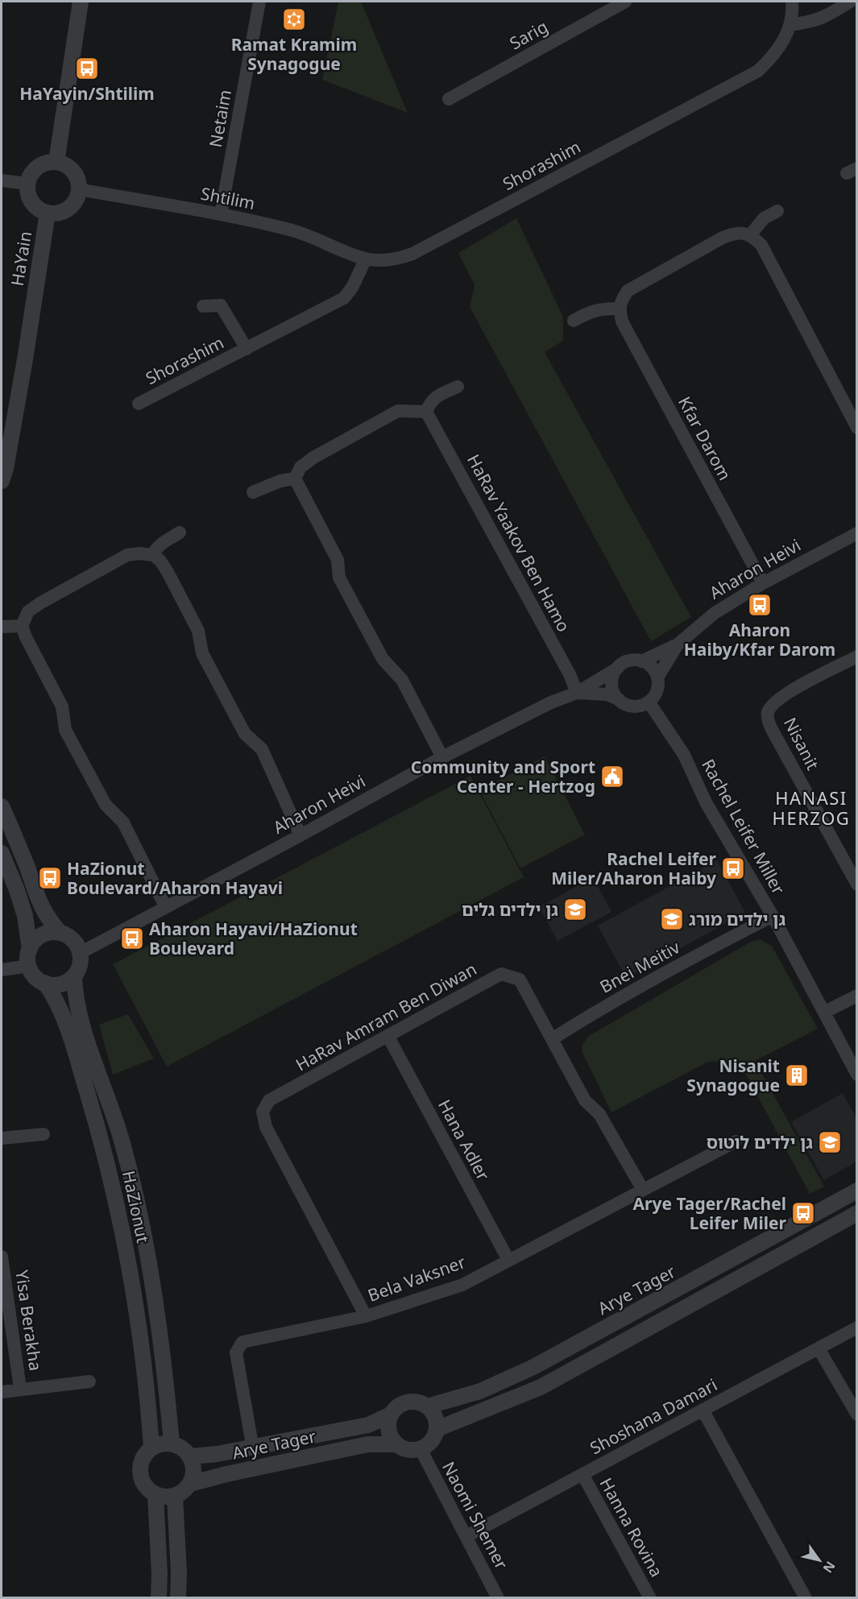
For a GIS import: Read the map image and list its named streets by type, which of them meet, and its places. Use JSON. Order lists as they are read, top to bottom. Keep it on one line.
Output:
{"streets":{"street":["Sarig","Netaim","Shorashim","Shtilim","HaYain","Kfar Darom","HaRav Yaakov Ben Hamo","Aharon Heivi","Nisanit","Rachel Leifer Miller","Bnei Meitiv","HaRav Amram Ben Diwan","Hana Adler","HaZionut","Bela Vaksner","Arye Tager","Yisa Berakha","Shoshana Damari","Naomi Shemer","Hanna Rovina"]},"crossings":[["Netaim","Shtilim"],["Shorashim","Shtilim"],["Shtilim","HaYain"],["Kfar Darom","Aharon Heivi"],["HaRav Yaakov Ben Hamo","Aharon Heivi"],["Aharon Heivi","Rachel Leifer Miller"],["Aharon Heivi","HaZionut"],["Rachel Leifer Miller","Bnei Meitiv"],["Bnei Meitiv","HaRav Amram Ben Diwan"],["HaRav Amram Ben Diwan","Hana Adler"],["HaRav Amram Ben Diwan","Bela Vaksner"],["Hana Adler","Bela Vaksner"],["HaZionut","Arye Tager"],["Arye Tager","Naomi Shemer"],["Shoshana Damari","Naomi Shemer"],["Shoshana Damari","Hanna Rovina"]],"districts":["HANASI HERZOG"],"places":{"synagogue":["Ramat Kramim Synagogue"],"bus stop":["HaYayin/Shtilim","Aharon Haiby/Kfar Darom","Rachel Leifer Miler/Aharon Haiby","HaZionut Boulevard/Aharon Hayavi","Aharon Hayavi/HaZionut Boulevard","Arye Tager/Rachel Leifer Miler"],"public building":["Community and Sport Center - Hertzog"],"school or university":["גן ילדים גלים","גן ילדים מורג","גן ילדים לוטוס"],"building":["Nisanit Synagogue"]},"north":"bottom right"}
